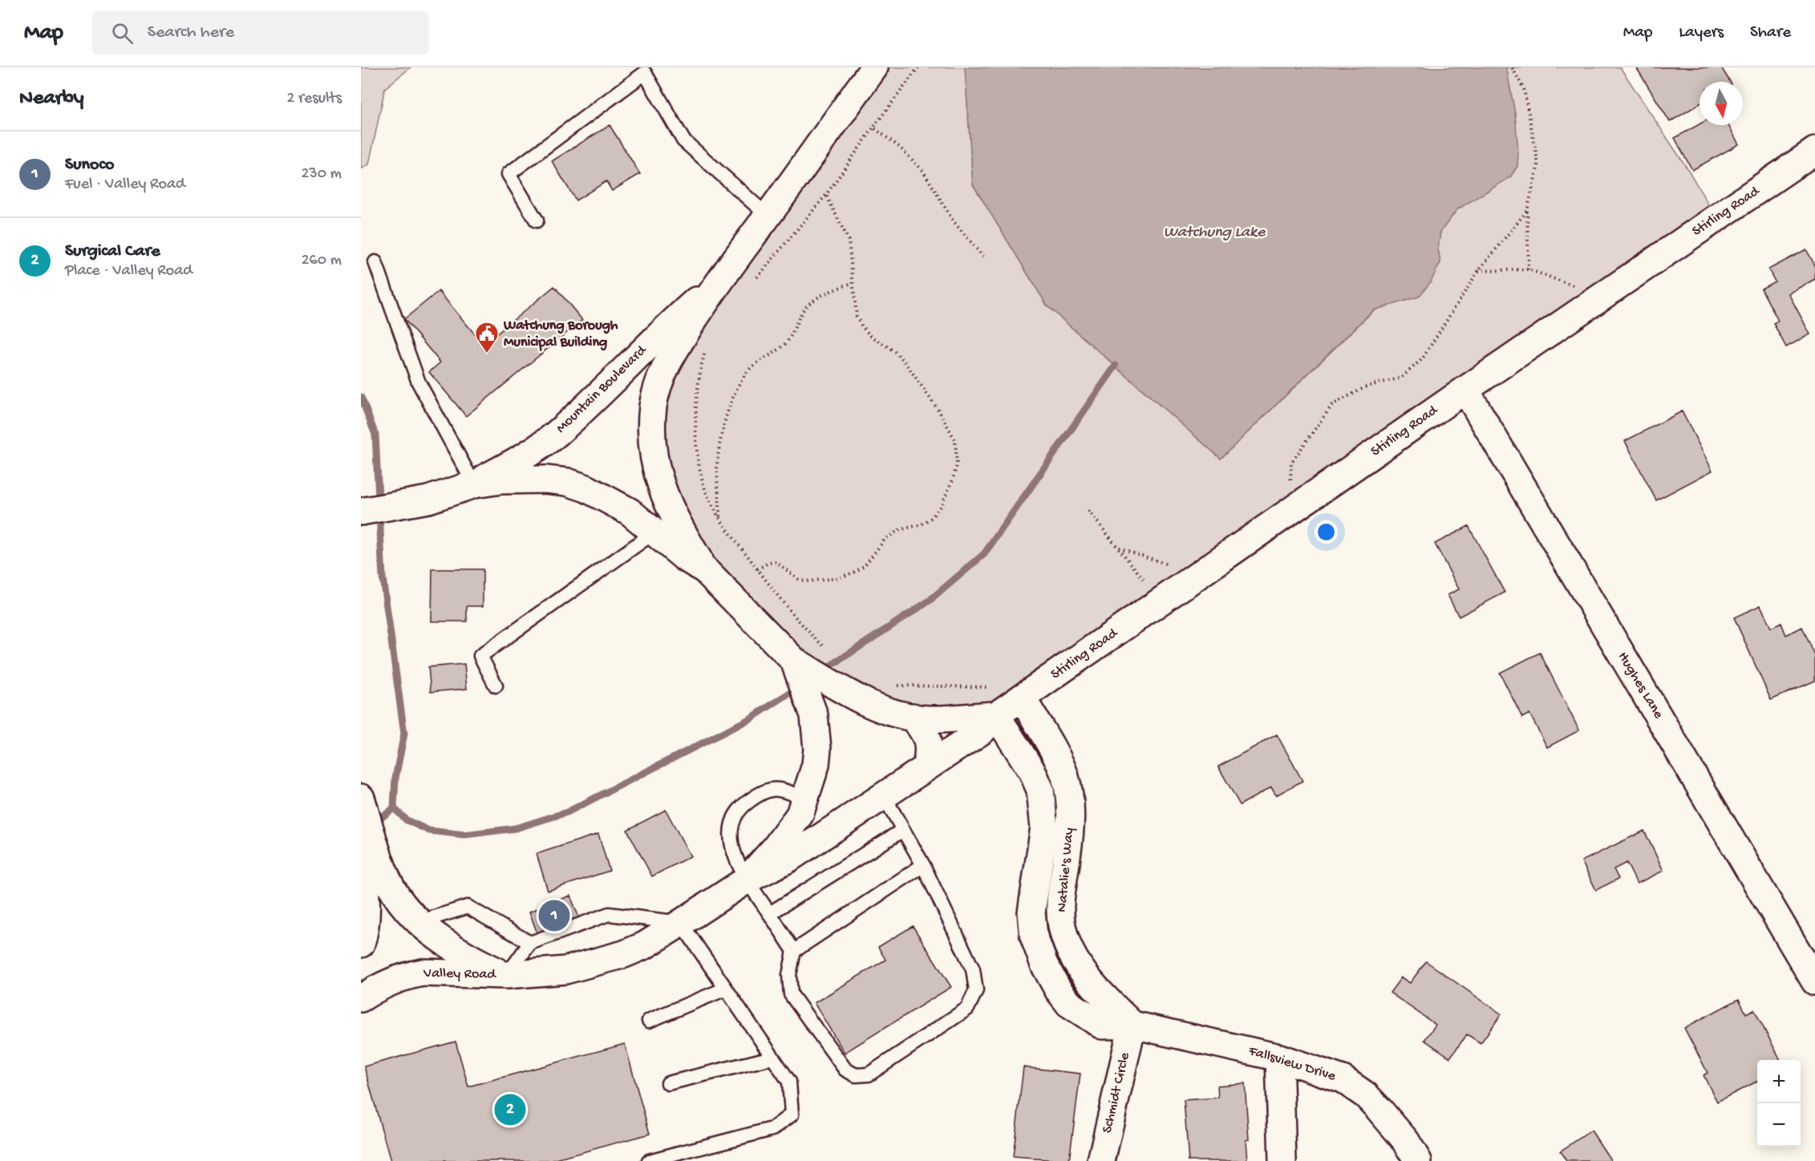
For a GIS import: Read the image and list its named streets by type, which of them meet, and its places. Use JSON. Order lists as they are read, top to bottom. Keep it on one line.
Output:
{"streets":{"street":["Stirling Road","Mountain Boulevard","Hughes Lane","Natalie's Way","Valley Road","Fallsview Drive","Schmidt Circle"]},"crossings":[["Stirling Road","Hughes Lane"],["Stirling Road","Natalie's Way"],["Stirling Road","Valley Road"],["Natalie's Way","Fallsview Drive"],["Natalie's Way","Schmidt Circle"],["Fallsview Drive","Schmidt Circle"]],"water":["Watchung Lake"],"places":{"public building":["Watchung Borough Municipal Building"]},"north":"bottom","page":{"header":"Map","search":"Search here","nav":["Map","Layers","Share"],"heading":["Nearby","2 results"],"list":[{"mark":"1","name":"Sunoco","note":"Fuel · Valley Road","value":"230 m"},{"mark":"2","name":"Surgical Care","note":"Place · Valley Road","value":"260 m"}],"pins":["1","2"],"map_buttons":["+","−"]}}
